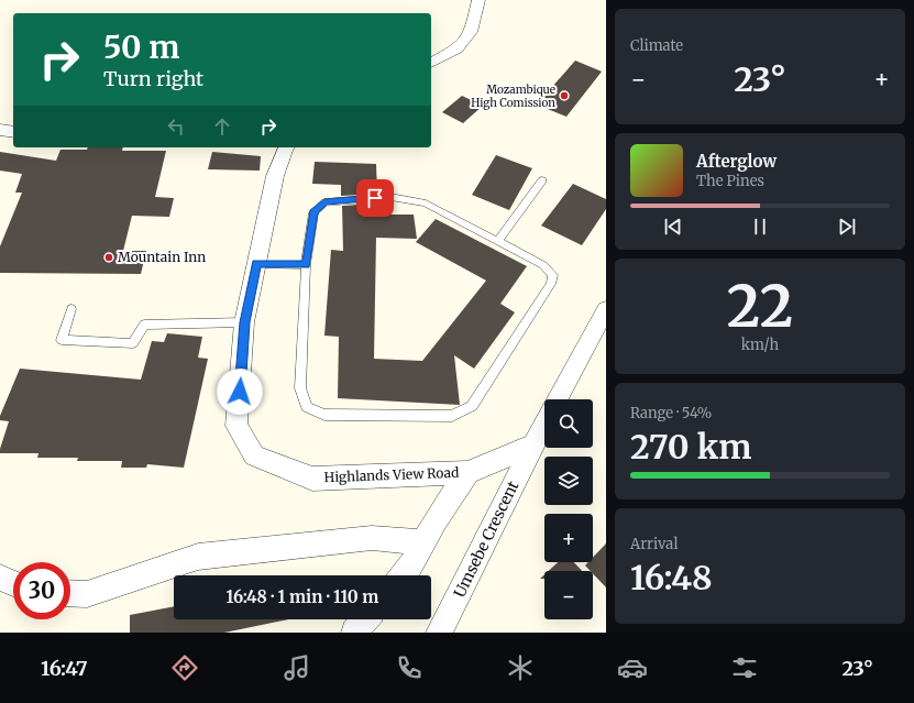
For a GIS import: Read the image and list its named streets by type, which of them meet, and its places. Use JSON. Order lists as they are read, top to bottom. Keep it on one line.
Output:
{"streets":{"street":["Highlands View Road","Umsebe Crescent"]},"crossings":[["Highlands View Road","Umsebe Crescent"]],"places":["Mozambique High Comission","Mountain Inn"],"page":{"tile":["Climate",["22","km/h"],["Range · 54%","270 km"],["Arrival","16:48"]],"turn":["50 m","Turn right"],"heat":["−","23°","+"],"song":["Afterglow","The Pines"],"map_buttons":["+","−"],"limit":"30","trip":"16:48 · 1 min · 110 m","tabs":["16:47","23°"]}}
